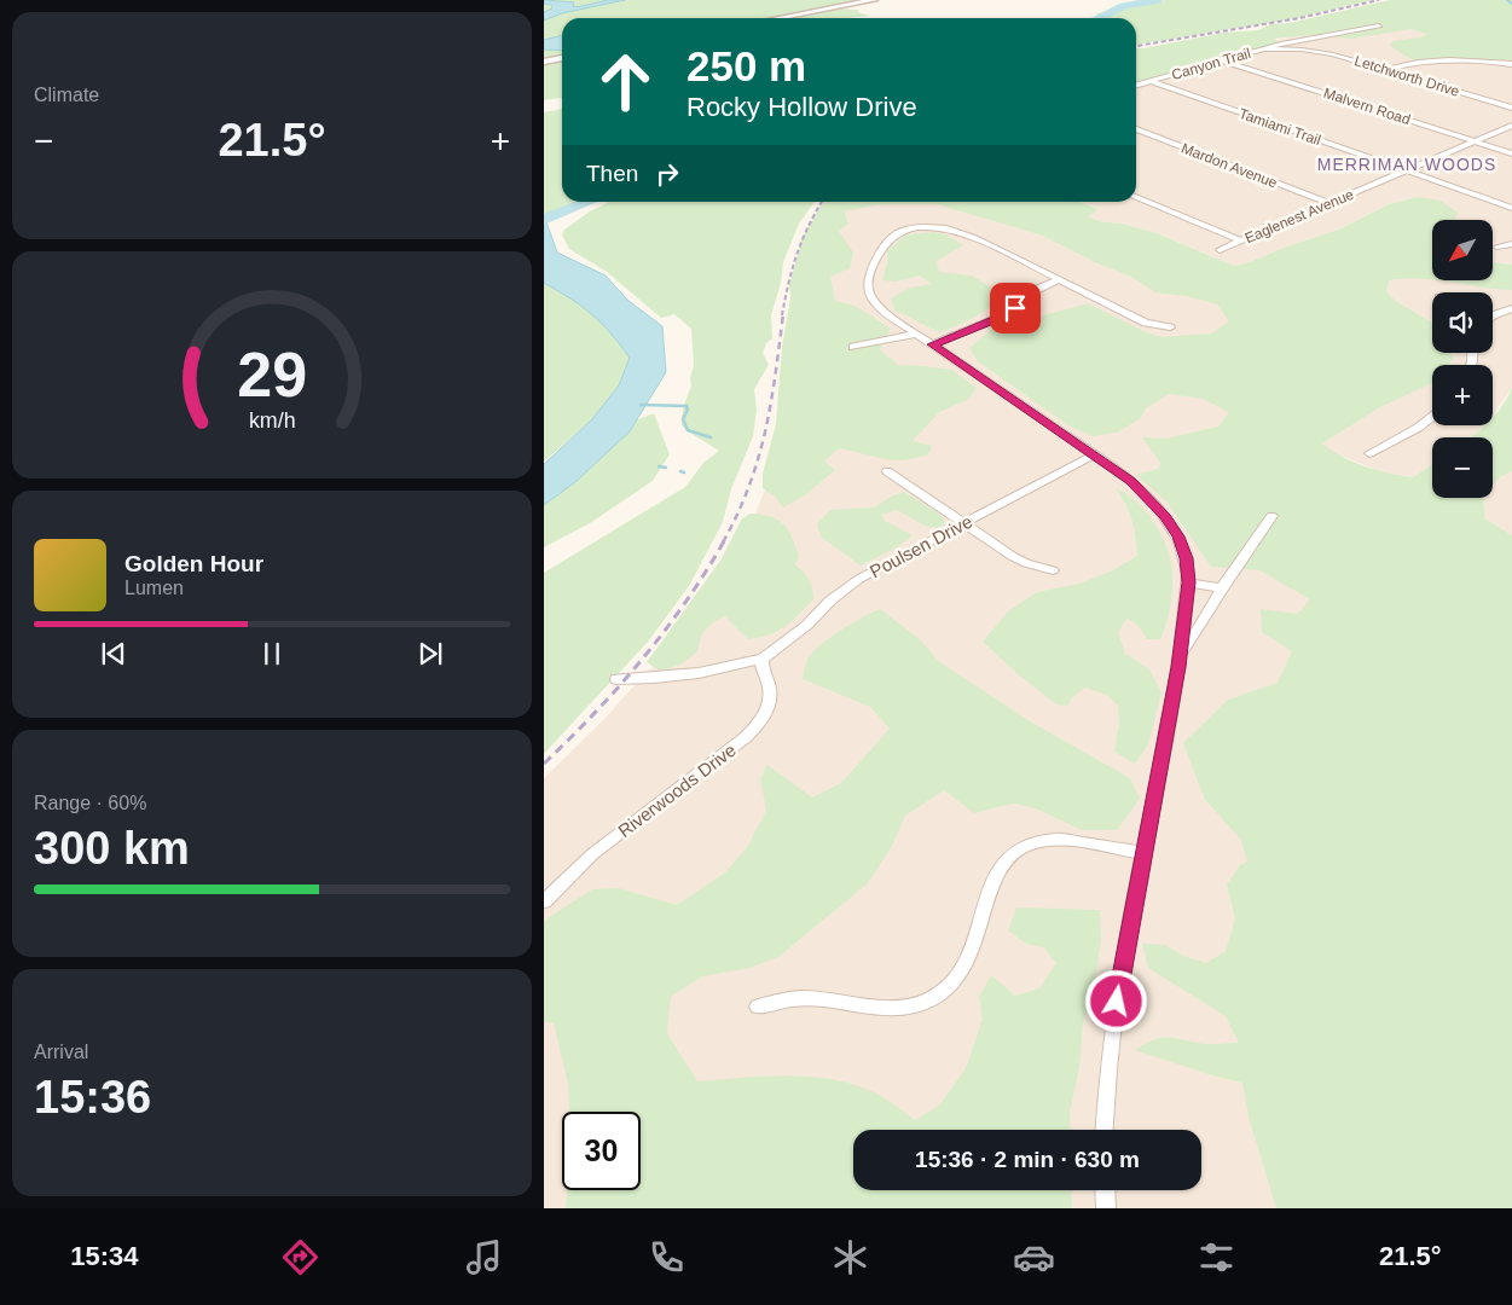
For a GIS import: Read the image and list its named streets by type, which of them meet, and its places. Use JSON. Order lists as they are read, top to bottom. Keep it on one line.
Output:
{"streets":{"street":["Canyon Trail","Letchworth Drive","Malvern Road","Tamiami Trail","Mardon Avenue","Eaglenest Avenue","Poulsen Drive","Riverwoods Drive"]},"crossings":[["Canyon Trail","Letchworth Drive"],["Canyon Trail","Malvern Road"],["Canyon Trail","Tamiami Trail"],["Malvern Road","Eaglenest Avenue"],["Tamiami Trail","Eaglenest Avenue"],["Mardon Avenue","Eaglenest Avenue"],["Poulsen Drive","Riverwoods Drive"]],"districts":["MERRIMAN WOODS"],"north":"bottom left","page":{"tile":["Climate",["Range · 60%","300 km"],["Arrival","15:36"]],"turn":["250 m","Rocky Hollow Drive"],"heat":["−","21.5°","+"],"then":"Then","map_buttons":["+","−"],"song":["Golden Hour","Lumen"],"limit":"30","trip":"15:36 · 2 min · 630 m","tabs":["15:34","21.5°"],"gauge":["29","km/h"]}}
